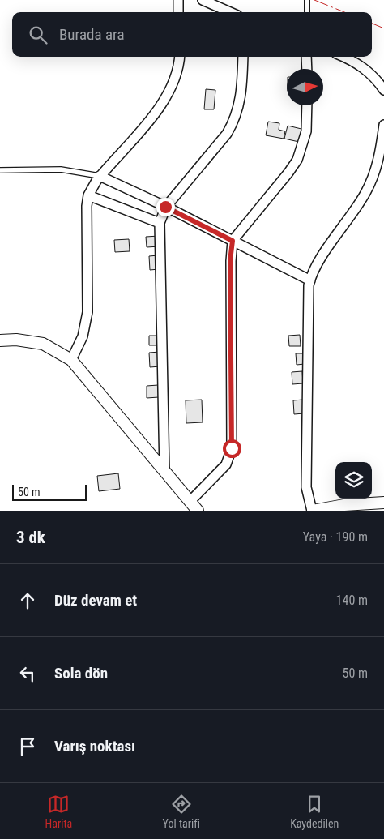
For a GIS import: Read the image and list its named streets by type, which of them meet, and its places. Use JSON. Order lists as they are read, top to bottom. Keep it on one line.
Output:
{"scale_bar":"50 m","north":"right","page":{"search":"Burada ara","scale":"50 m","heading":["3 dk","Yaya · 190 m"],"list":[["Düz devam et","140 m"],["Sola dön","50 m"],"Varış noktası"],"nav":["Harita","Yol tarifi","Kaydedilen"]}}
